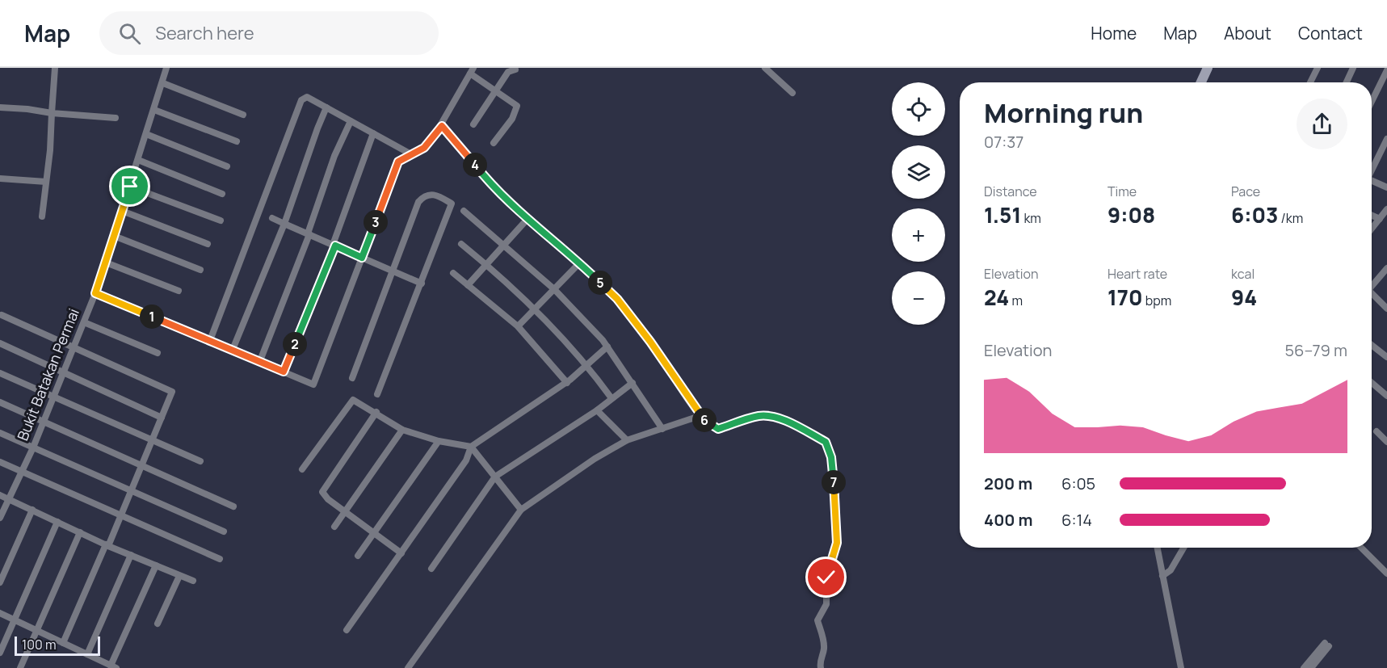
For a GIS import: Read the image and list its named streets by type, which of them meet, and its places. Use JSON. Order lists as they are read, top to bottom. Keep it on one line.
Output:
{"streets":{"street":["Bukit Batakan Permai"]},"scale_bar":"100 m","page":{"header":"Map","search":"Search here","nav":["Home","Map","About","Contact"],"map_buttons":["+","−"],"heading":["Morning run","07:37"],"pins":["4","3","5","1","2","6","7"],"stats":[["Distance","1.51 km"],["Time","9:08"],["Pace","6:03 /km"],["Elevation","24 m"],["Heart rate","170 bpm"],["kcal","94"]],"chart":["Elevation","56–79 m"],"list":[{"name":"200 m","note":"6:05"},{"name":"400 m","note":"6:14"}],"scale":"100 m"}}
